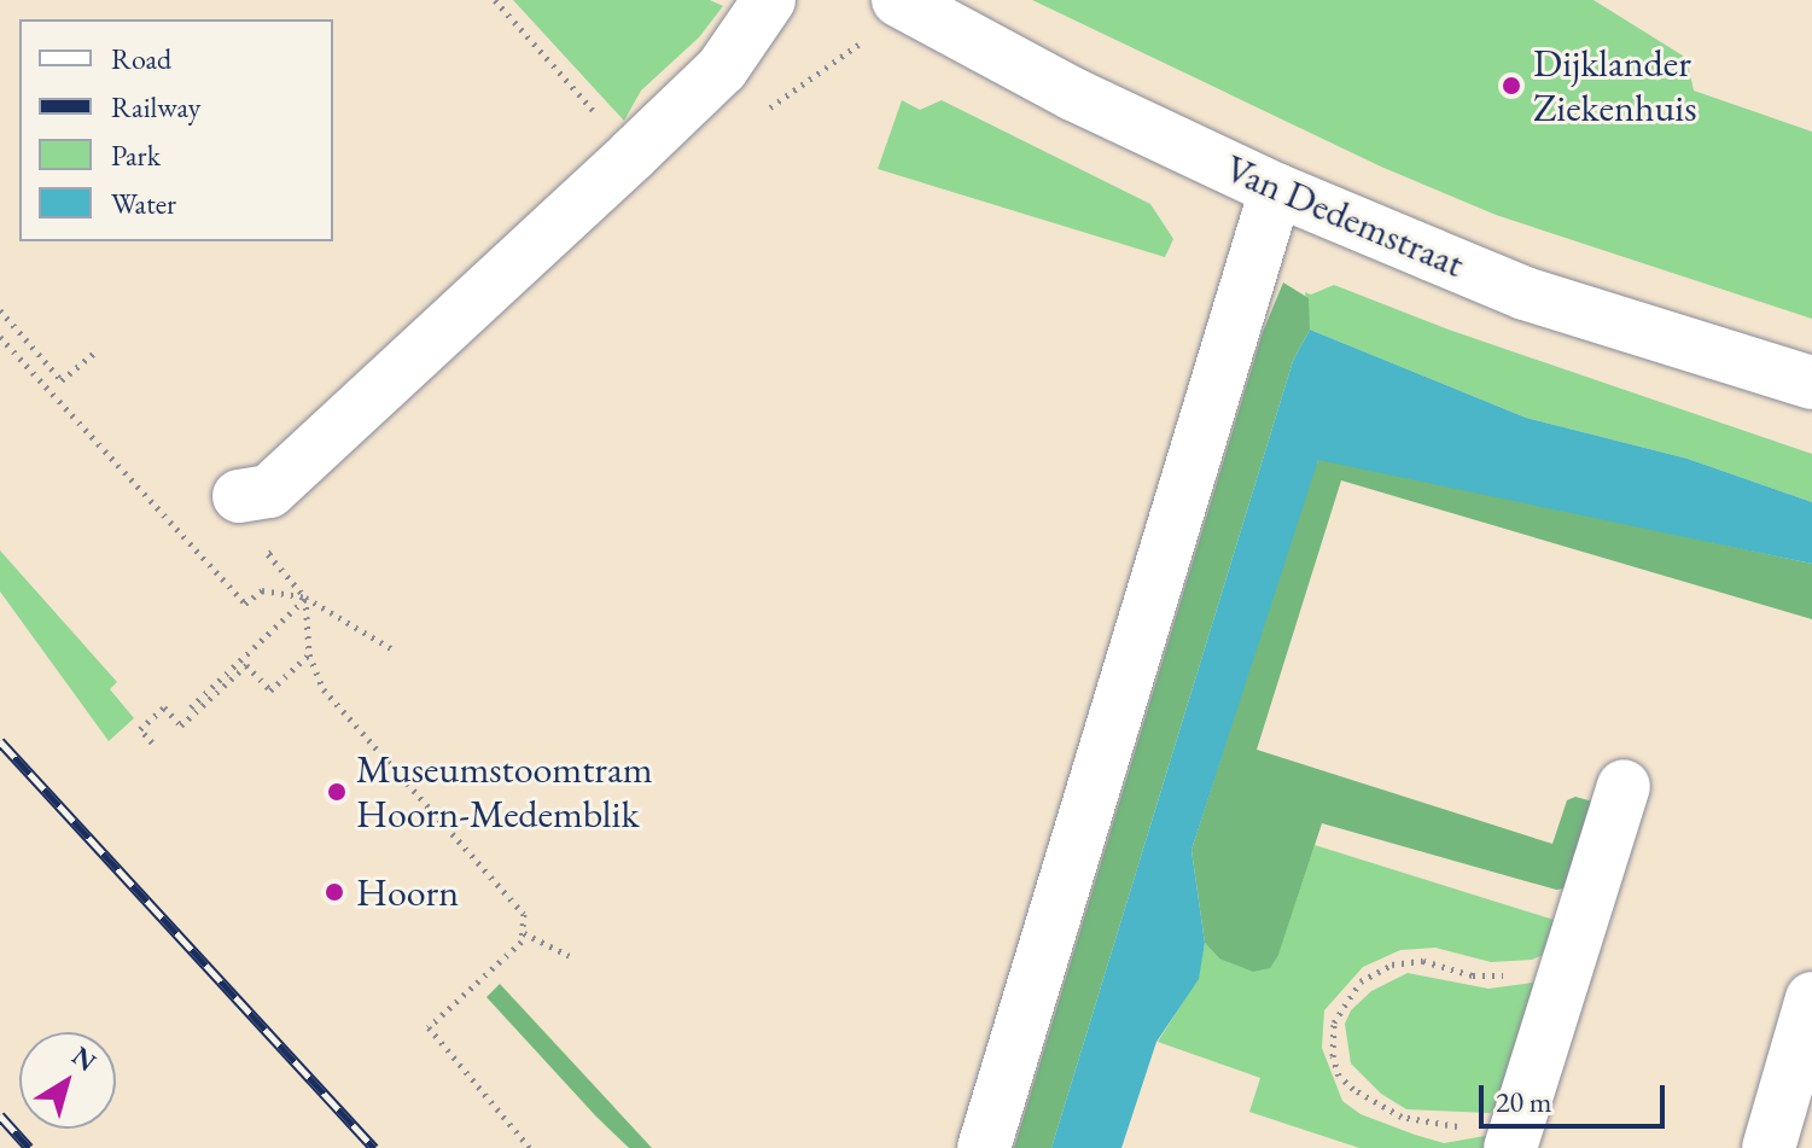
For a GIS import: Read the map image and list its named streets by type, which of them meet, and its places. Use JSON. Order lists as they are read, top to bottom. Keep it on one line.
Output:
{"streets":{"street":["Van Dedemstraat"]},"places":["Dijklander Ziekenhuis","Museumstoomtram Hoorn-Medemblik","Hoorn"],"legend":["Road","Railway","Park","Water"],"scale_bar":"20 m","north":"top right"}
